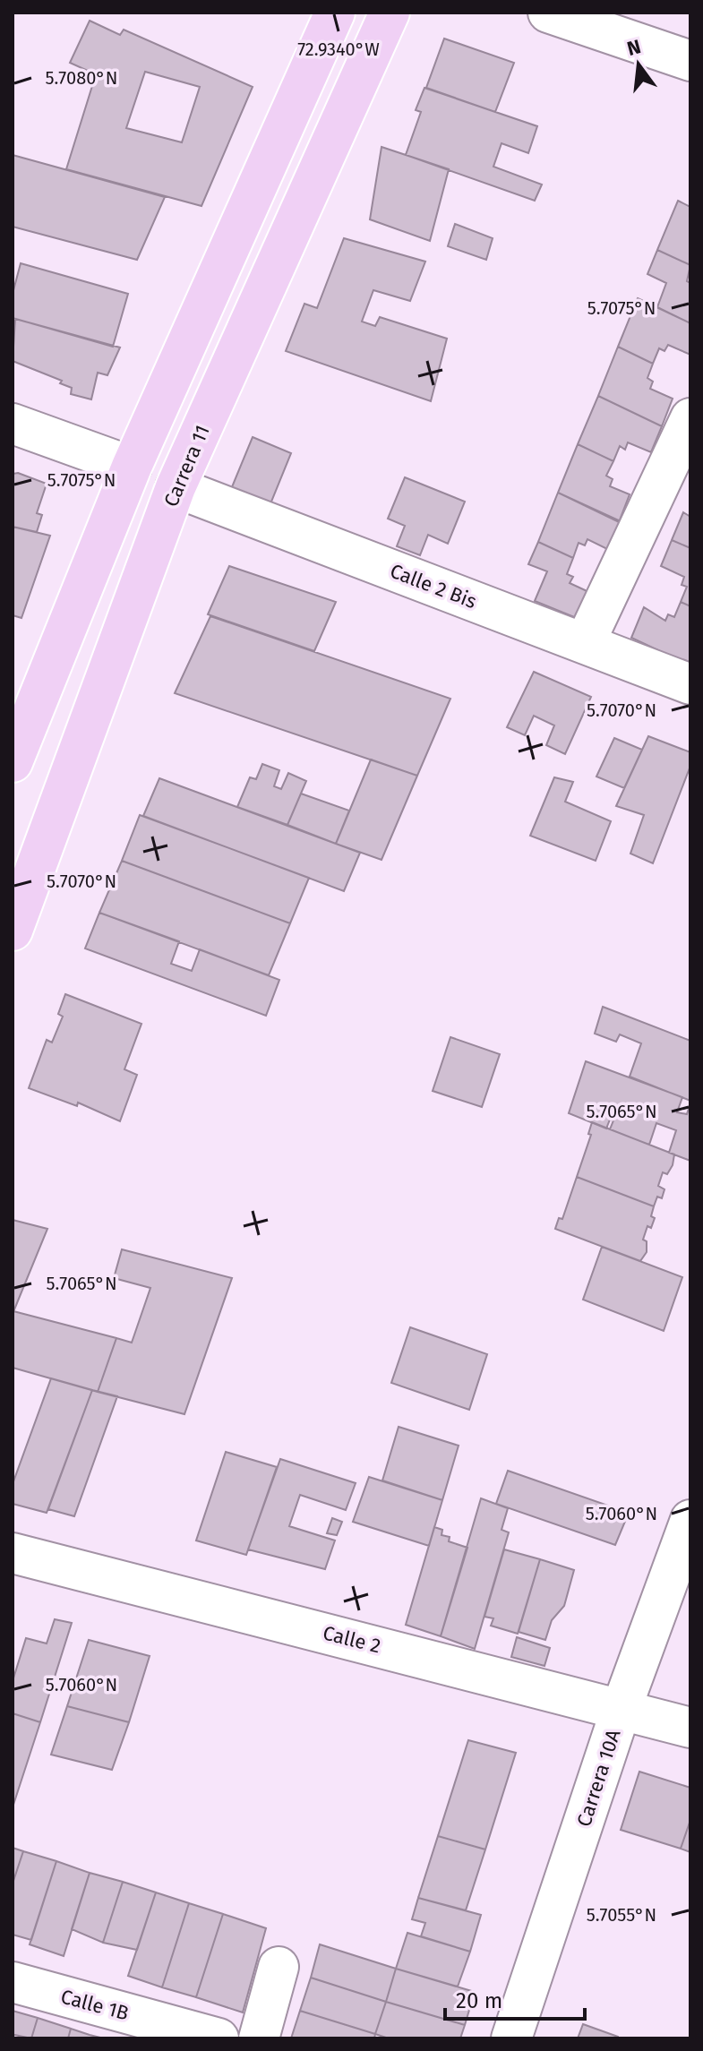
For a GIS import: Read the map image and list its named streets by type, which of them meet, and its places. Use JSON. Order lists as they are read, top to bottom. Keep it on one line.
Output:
{"streets":{"main road":["Carrera 11"],"street":["Calle 2 Bis","Calle 2","Carrera 10A","Calle 1B"]},"crossings":[["Carrera 11","Calle 2 Bis"],["Calle 2","Carrera 10A"]],"scale_bar":"20 m","north":"top","coordinates":["72.9340°W","5.7080°N","5.7075°N","5.7070°N","5.7065°N","5.7060°N","5.7055°N"]}
